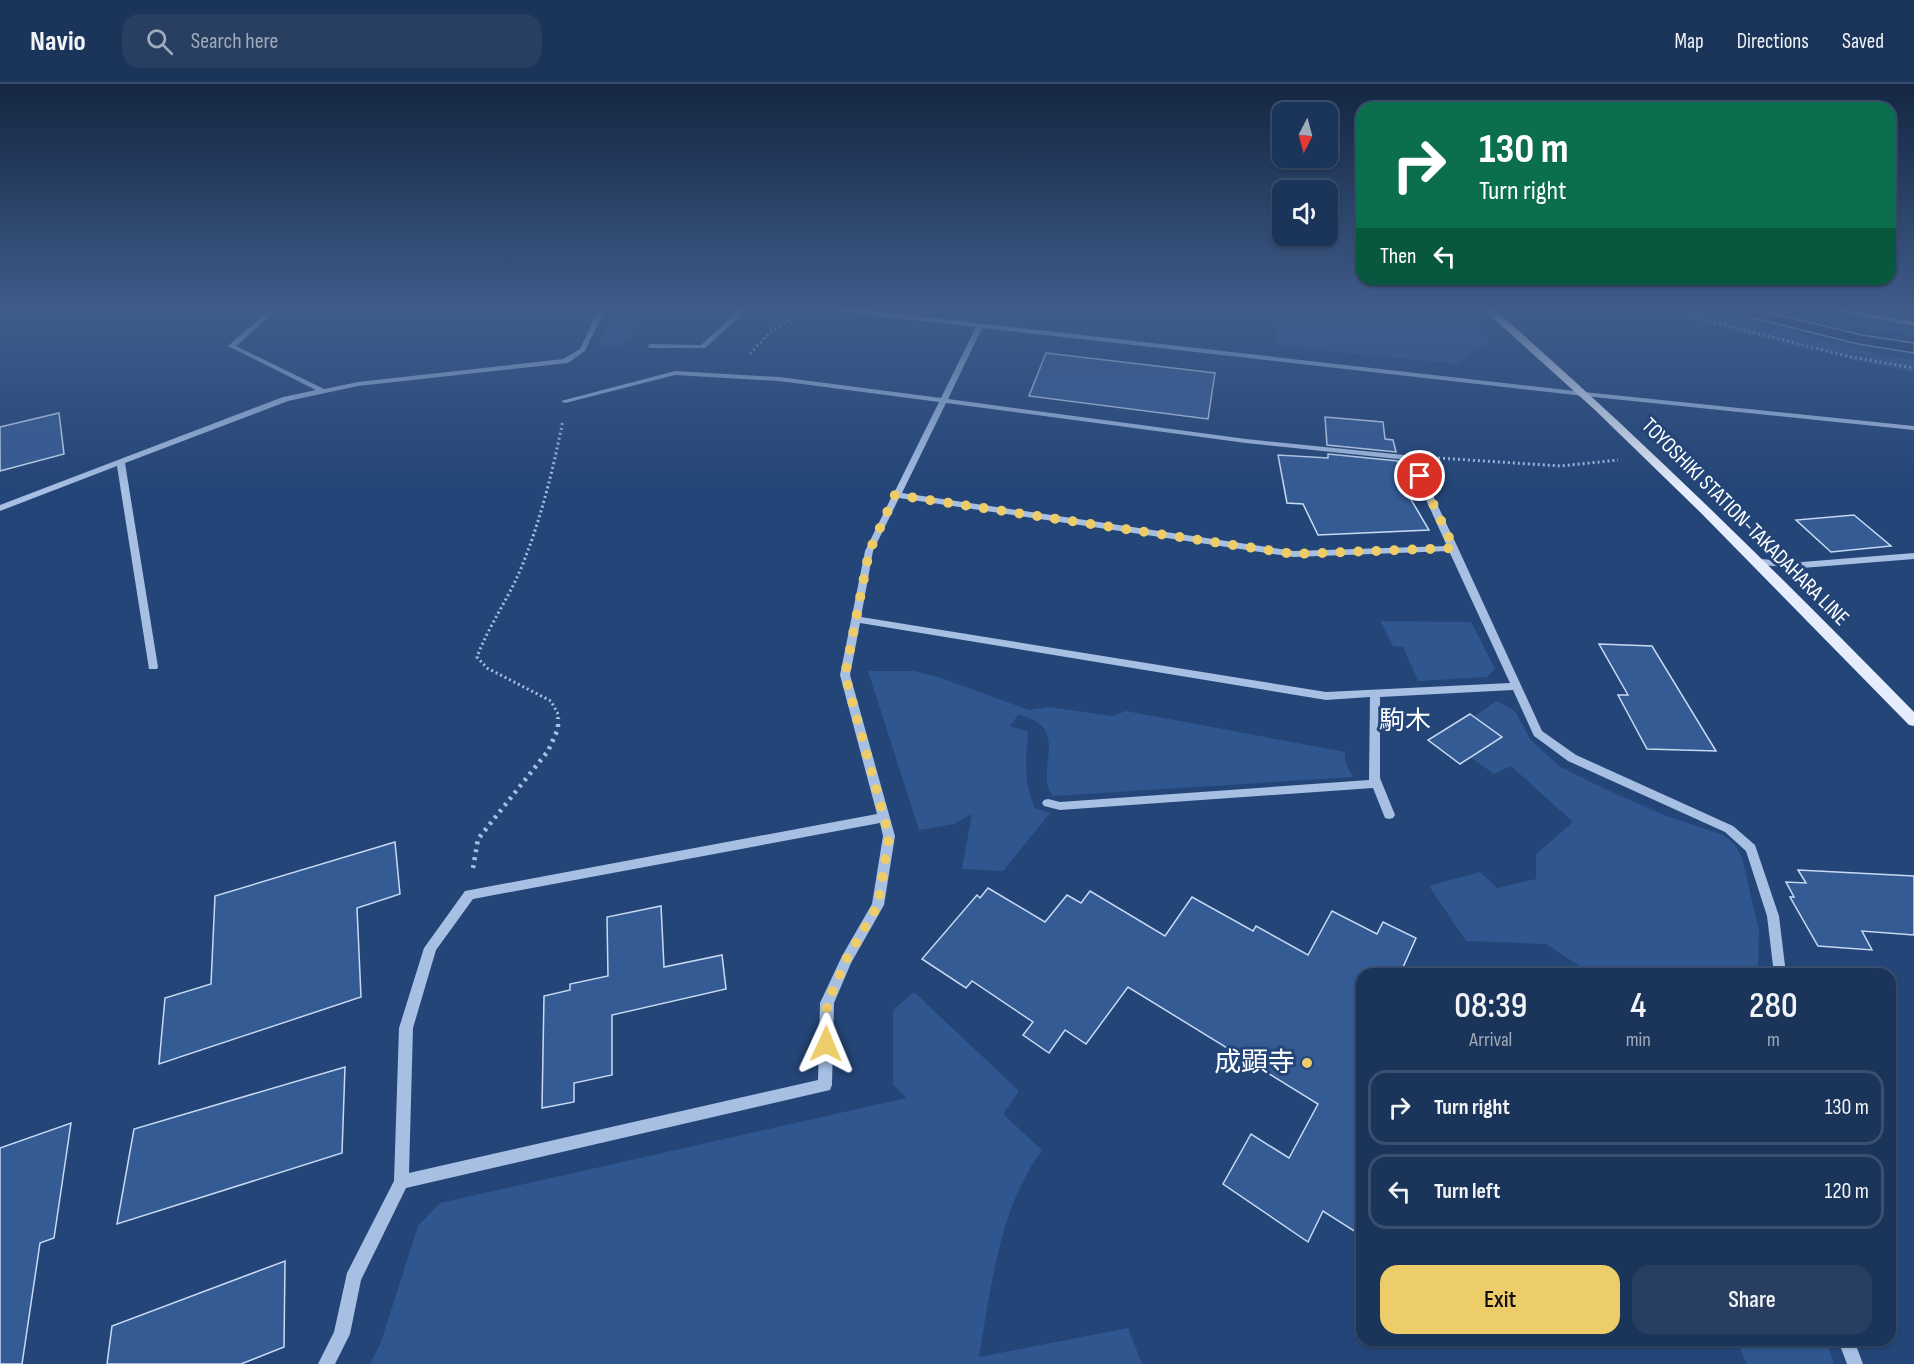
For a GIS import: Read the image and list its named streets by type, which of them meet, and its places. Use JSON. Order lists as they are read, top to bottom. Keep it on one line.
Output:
{"streets":{"main road":["TOYOSHIKI STATION-TAKADAHARA LINE"]},"districts":["駒木"],"places":["成顕寺"],"north":"bottom","page":{"header":"Navio","search":"Search here","nav":["Map","Directions","Saved"],"turn":["130 m","Turn right"],"then":"Then","eta":["08:39","Arrival","4","min","280","m"],"list":[{"name":"Turn right","value":"130 m"},{"name":"Turn left","value":"120 m"}],"buttons":["Exit","Share"]}}
